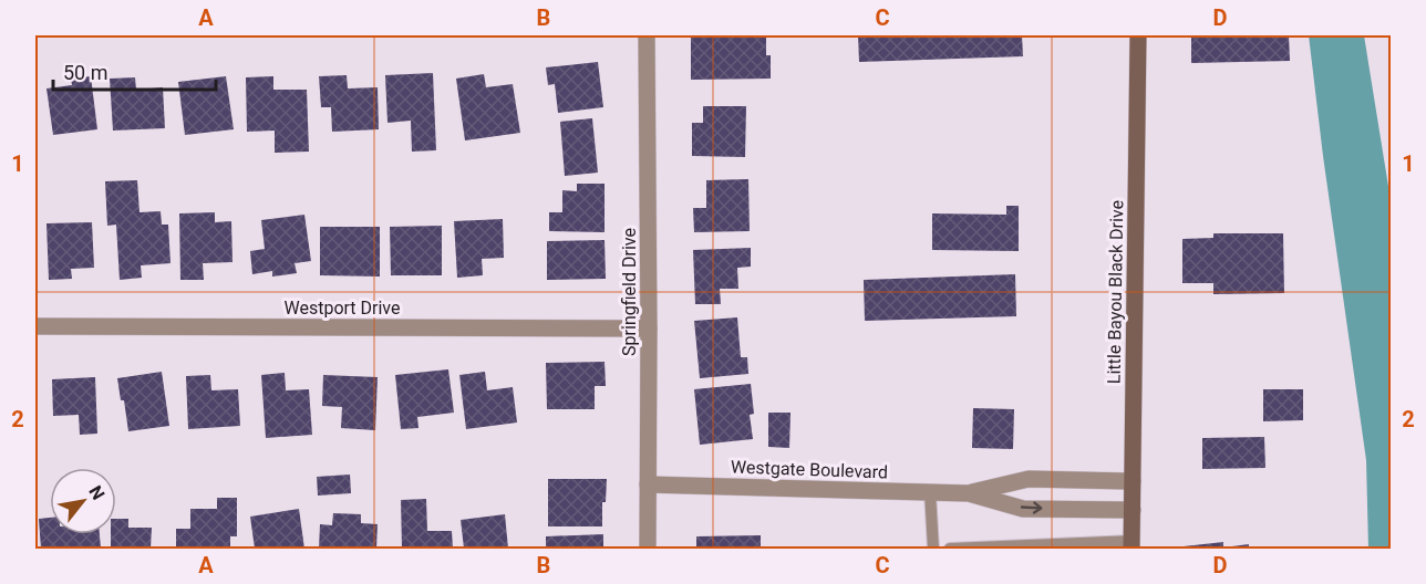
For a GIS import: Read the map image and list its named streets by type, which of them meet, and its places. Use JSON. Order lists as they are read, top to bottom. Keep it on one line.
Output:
{"streets":{"main road":["Little Bayou Black Drive"],"street":["Springfield Drive","Westport Drive","Westgate Boulevard"]},"crossings":[["Springfield Drive","Westport Drive"],["Springfield Drive","Westgate Boulevard"],["Little Bayou Black Drive","Westgate Boulevard"]],"scale_bar":"50 m","north":"top right","grid":{"columns":["A","B","C","D"],"rows":["1","2"]}}
